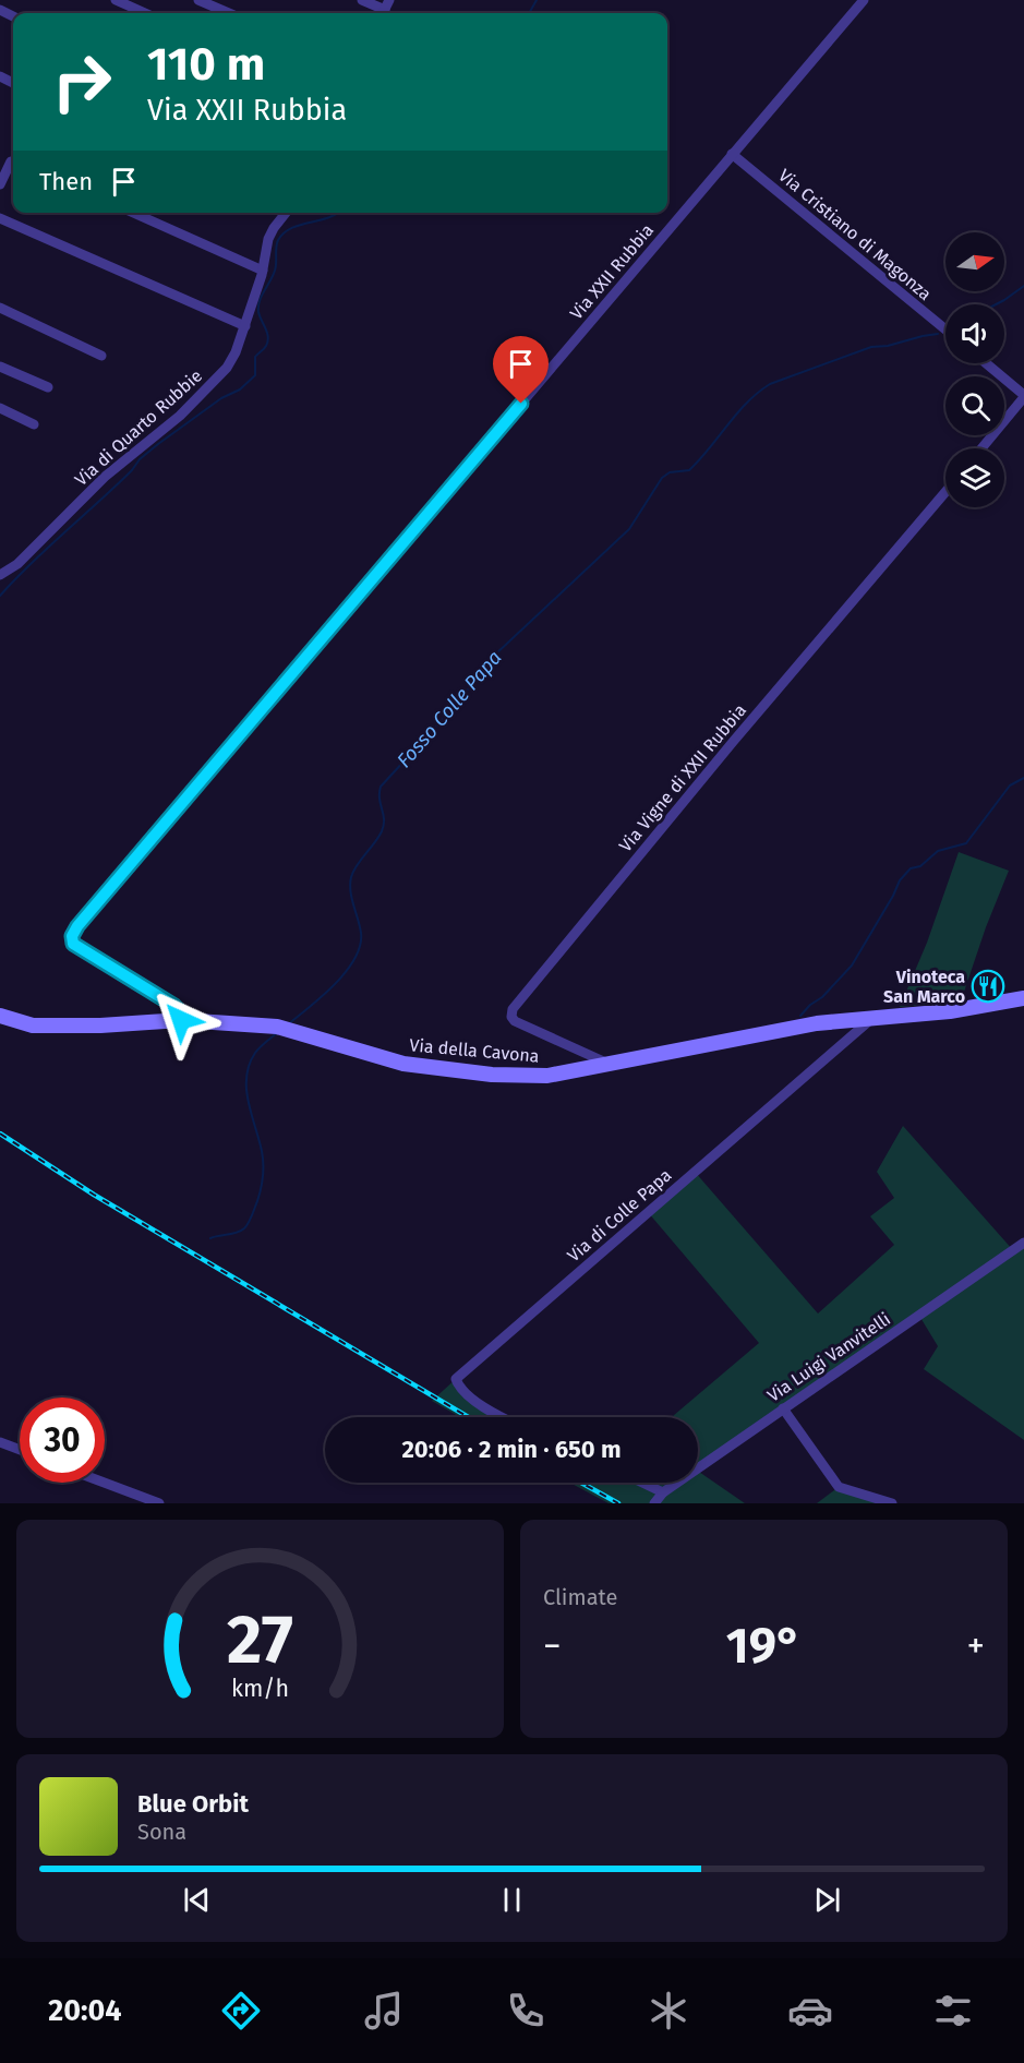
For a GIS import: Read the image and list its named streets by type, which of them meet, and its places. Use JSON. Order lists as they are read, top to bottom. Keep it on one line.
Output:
{"streets":{"main road":["Via della Cavona"],"street":["Via Cristiano di Magonza","Via XXII Rubbia","Via di Quarto Rubbie","Via Vigne di XXII Rubbia","Via di Colle Papa","Via Luigi Vanvitelli"]},"crossings":[["Via Cristiano di Magonza","Via XXII Rubbia"],["Via XXII Rubbia","Via della Cavona"],["Via Vigne di XXII Rubbia","Via della Cavona"],["Via della Cavona","Via di Colle Papa"]],"water":["Fosso Colle Papa"],"places":{"restaurant":["Vinoteca San Marco"]},"north":"right","page":{"turn":["110 m","Via XXII Rubbia"],"then":"Then","limit":"30","trip":"20:06 · 2 min · 650 m","tile":"Climate","heat":["−","19°","+"],"song":["Blue Orbit","Sona"],"tabs":"20:04","gauge":["27","km/h"]}}
